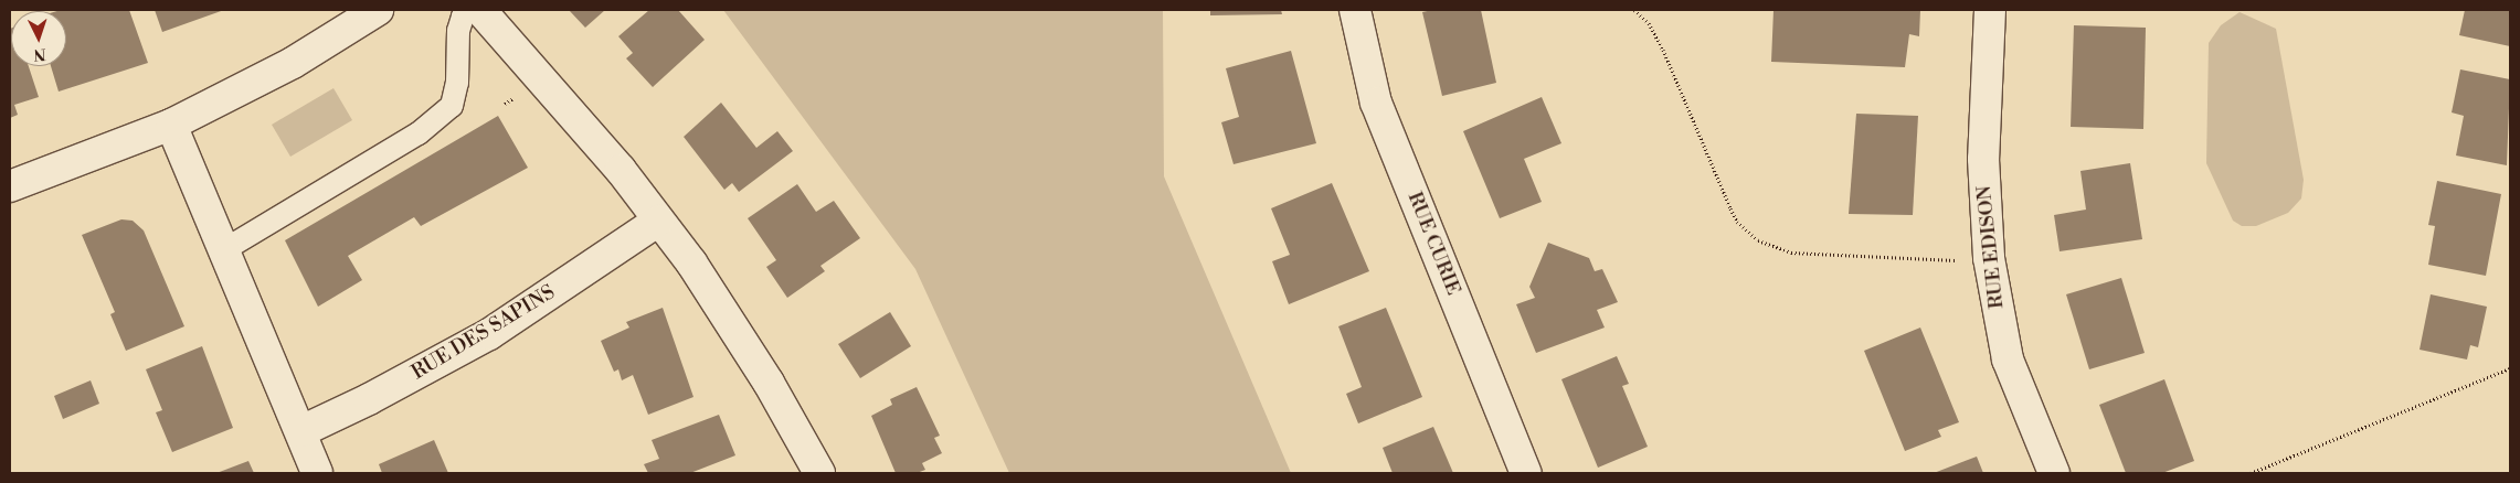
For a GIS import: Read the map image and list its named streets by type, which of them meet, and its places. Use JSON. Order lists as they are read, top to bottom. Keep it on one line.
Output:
{"streets":{"street":["RUE CURIE","RUE EDISON","RUE DES SAPINS"]},"north":"bottom"}
